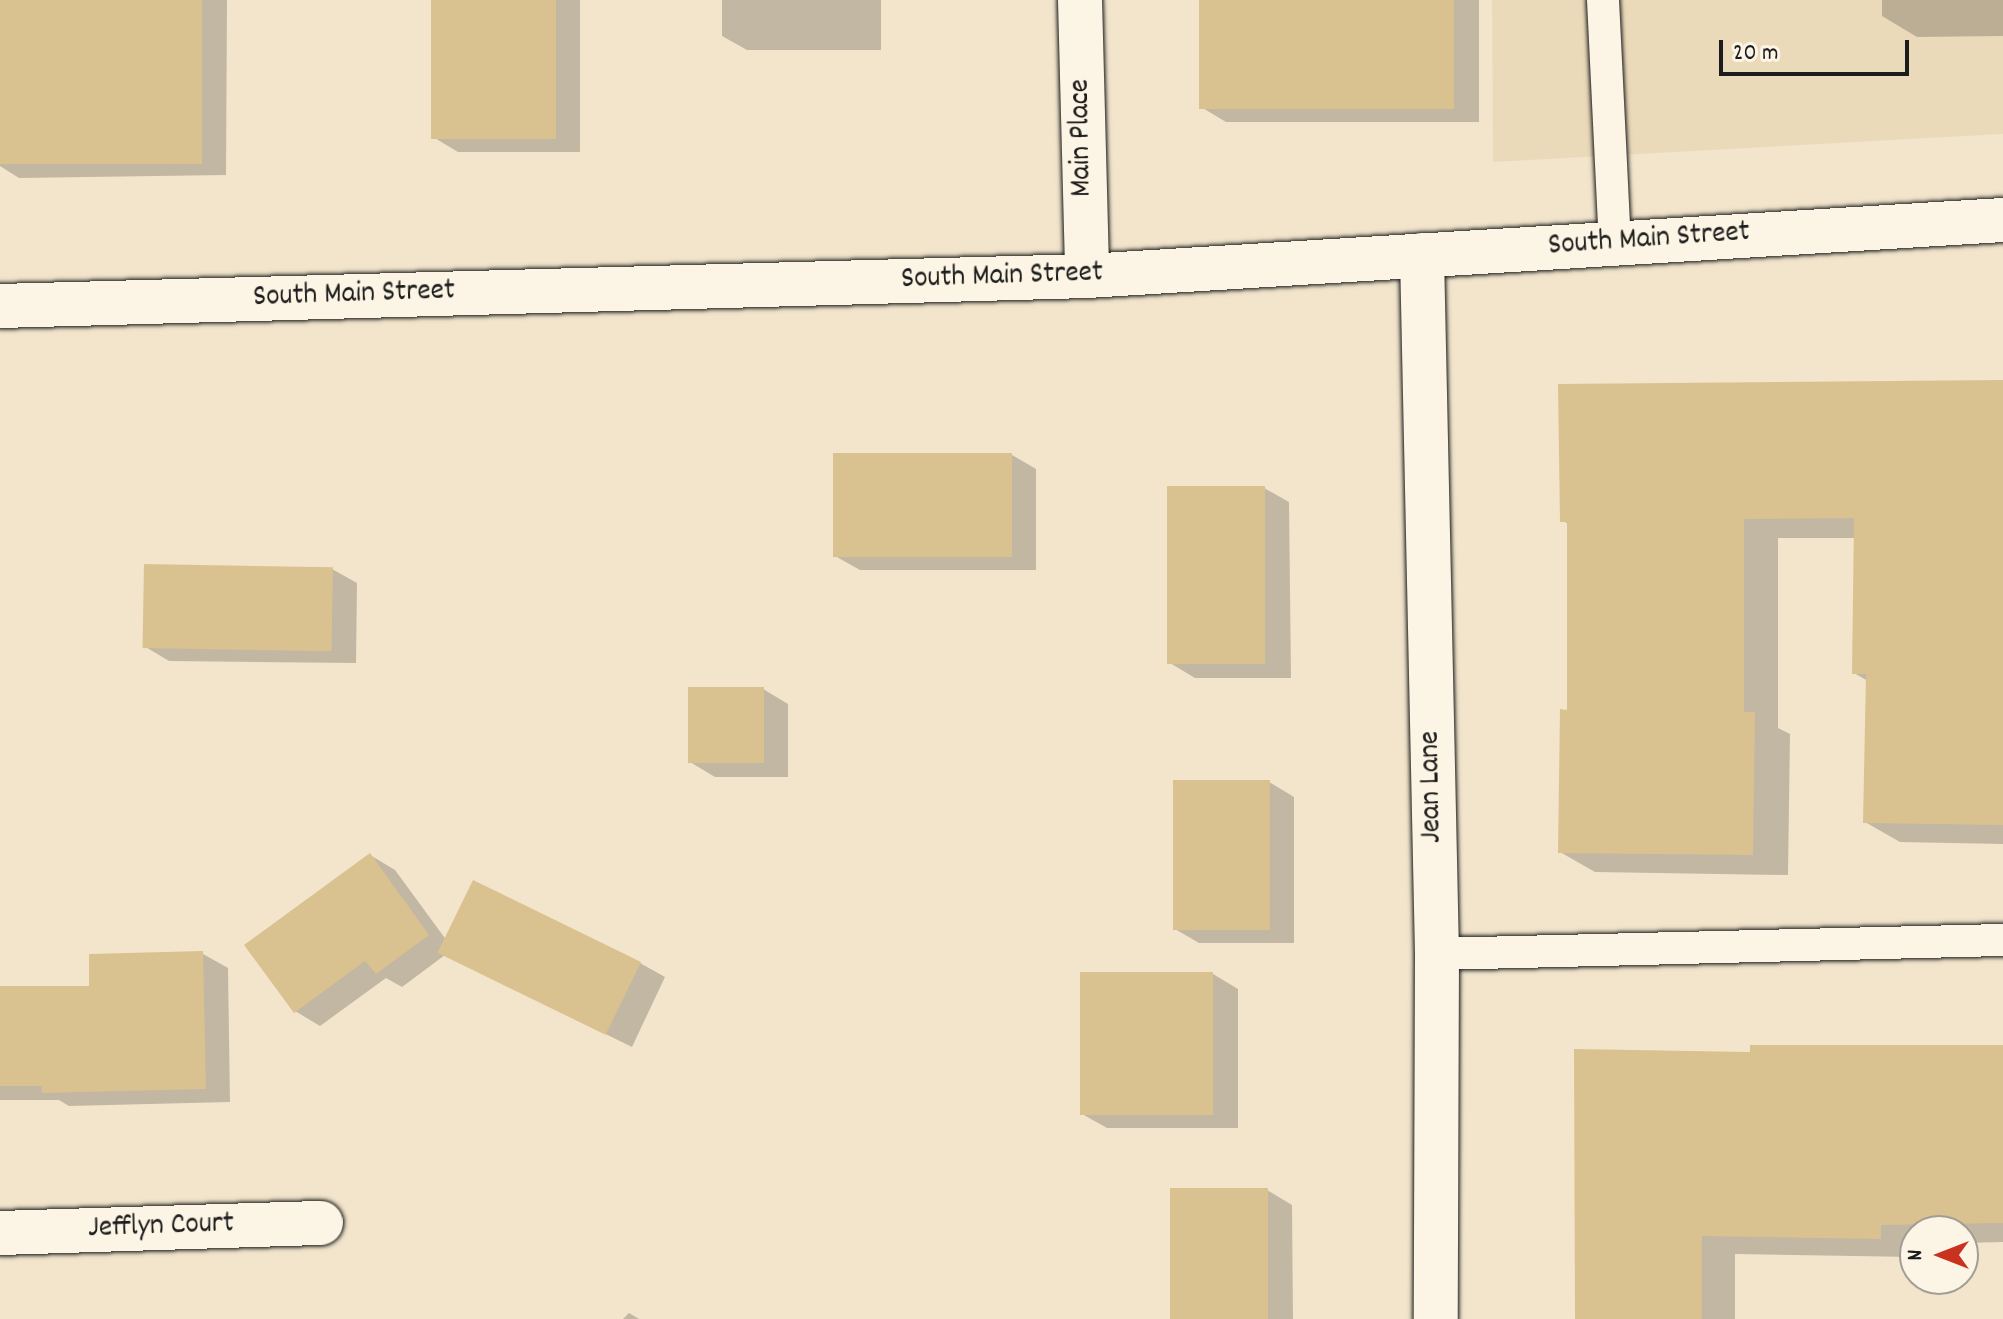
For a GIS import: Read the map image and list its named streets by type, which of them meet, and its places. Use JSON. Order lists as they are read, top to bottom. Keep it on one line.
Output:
{"streets":{"street":["Main Place","South Main Street","Jean Lane","Jefflyn Court"]},"crossings":[["Main Place","South Main Street"],["South Main Street","Jean Lane"]],"scale_bar":"20 m","north":"left"}
